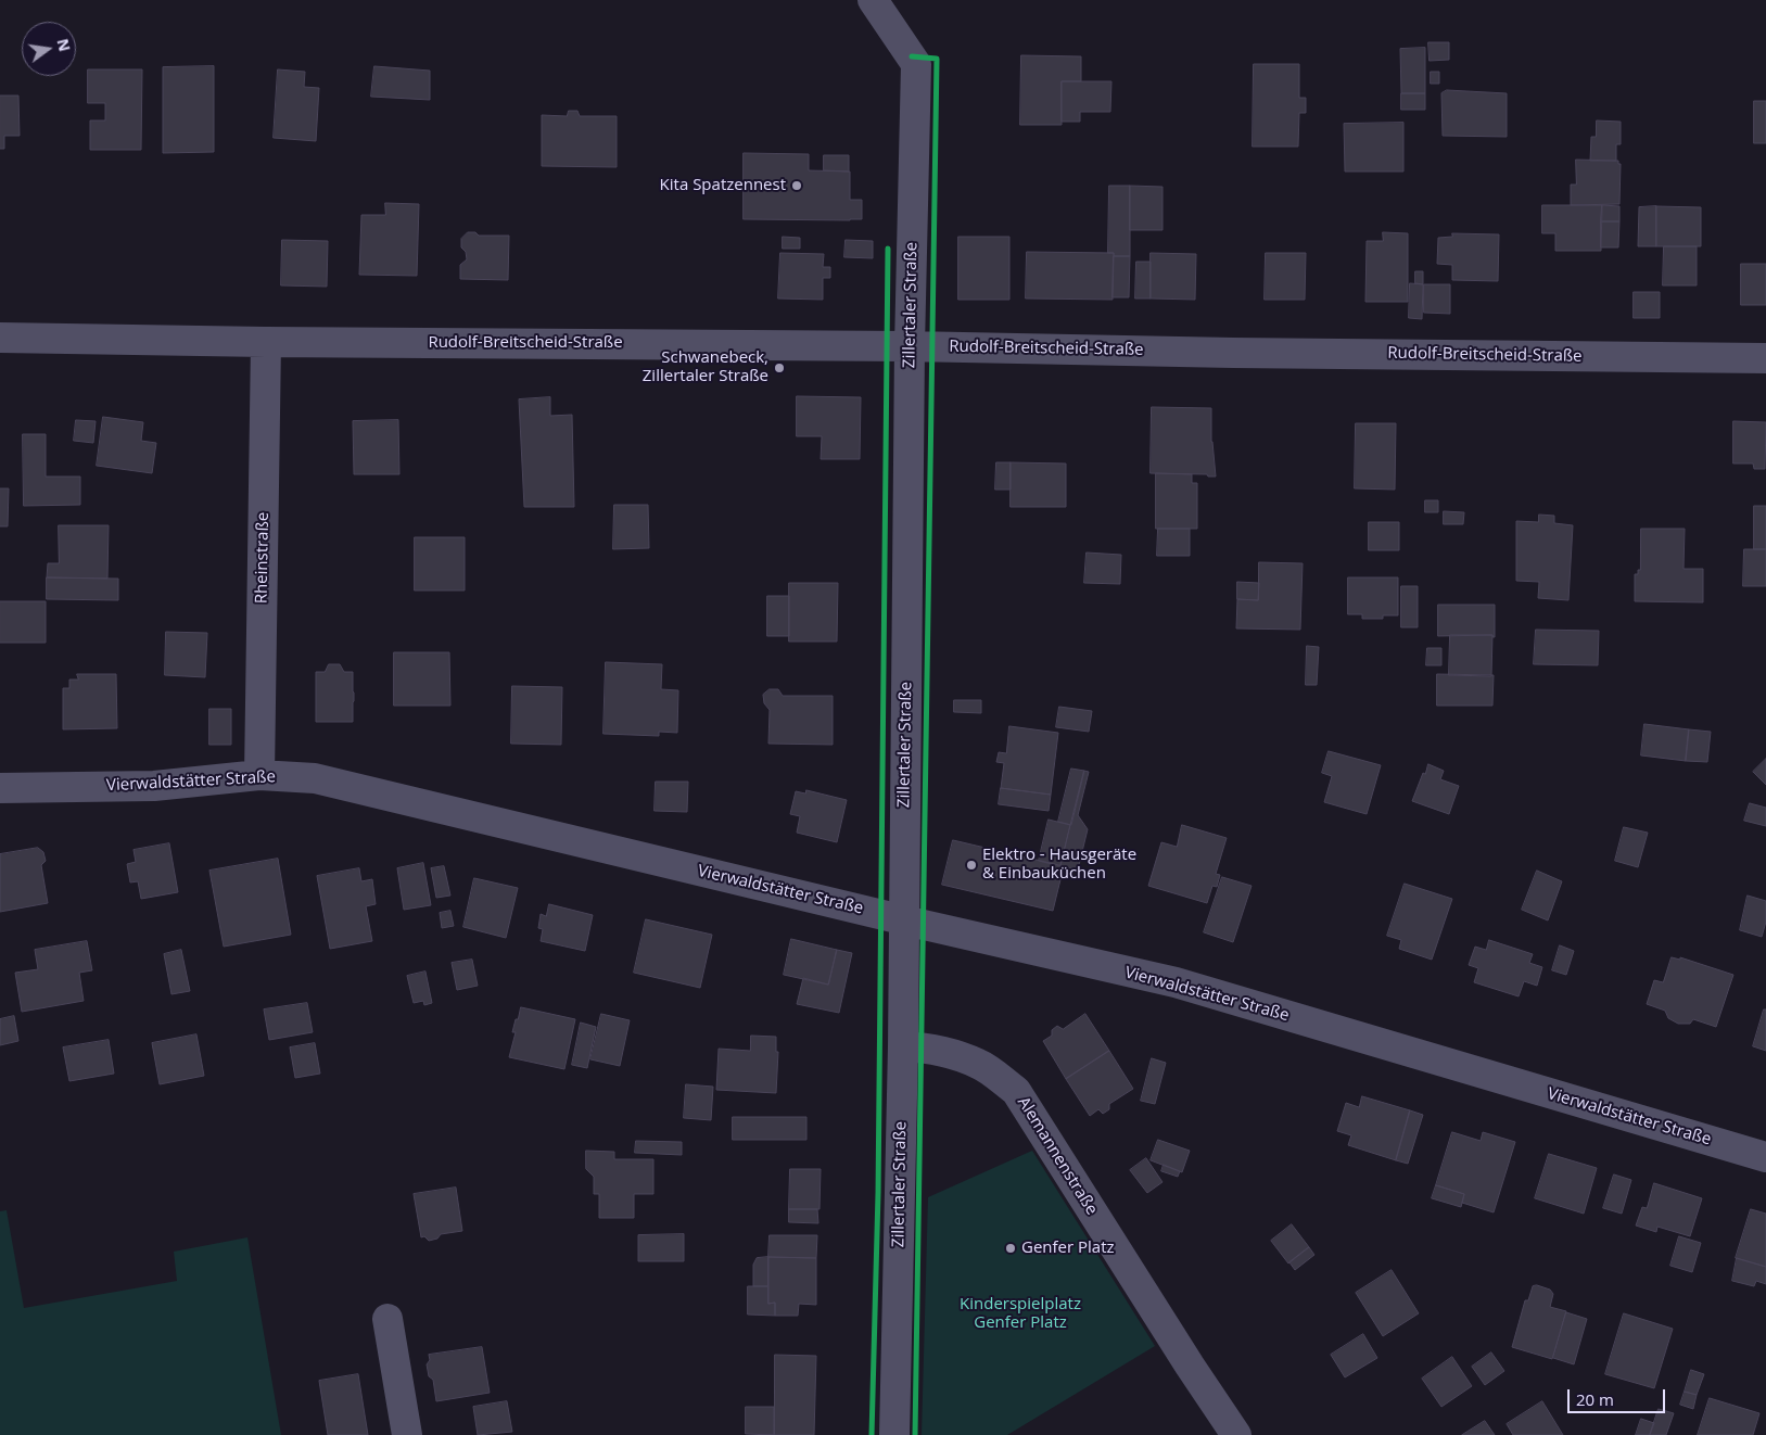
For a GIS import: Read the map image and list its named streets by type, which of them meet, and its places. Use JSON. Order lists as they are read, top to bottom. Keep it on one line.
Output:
{"streets":{"street":["Zillertaler Straße","Rudolf-Breitscheid-Straße","Rheinstraße","Vierwaldstätter Straße","Alemannenstraße"]},"crossings":[["Zillertaler Straße","Rudolf-Breitscheid-Straße"],["Zillertaler Straße","Vierwaldstätter Straße"],["Zillertaler Straße","Alemannenstraße"],["Rudolf-Breitscheid-Straße","Rheinstraße"],["Rheinstraße","Vierwaldstätter Straße"]],"parks":["Kinderspielplatz Genfer Platz"],"places":["Kita Spatzennest","Schwanebeck, Zillertaler Straße","Elektro - Hausgeräte & Einbauküchen","Genfer Platz"],"scale_bar":"20 m","north":"right"}
